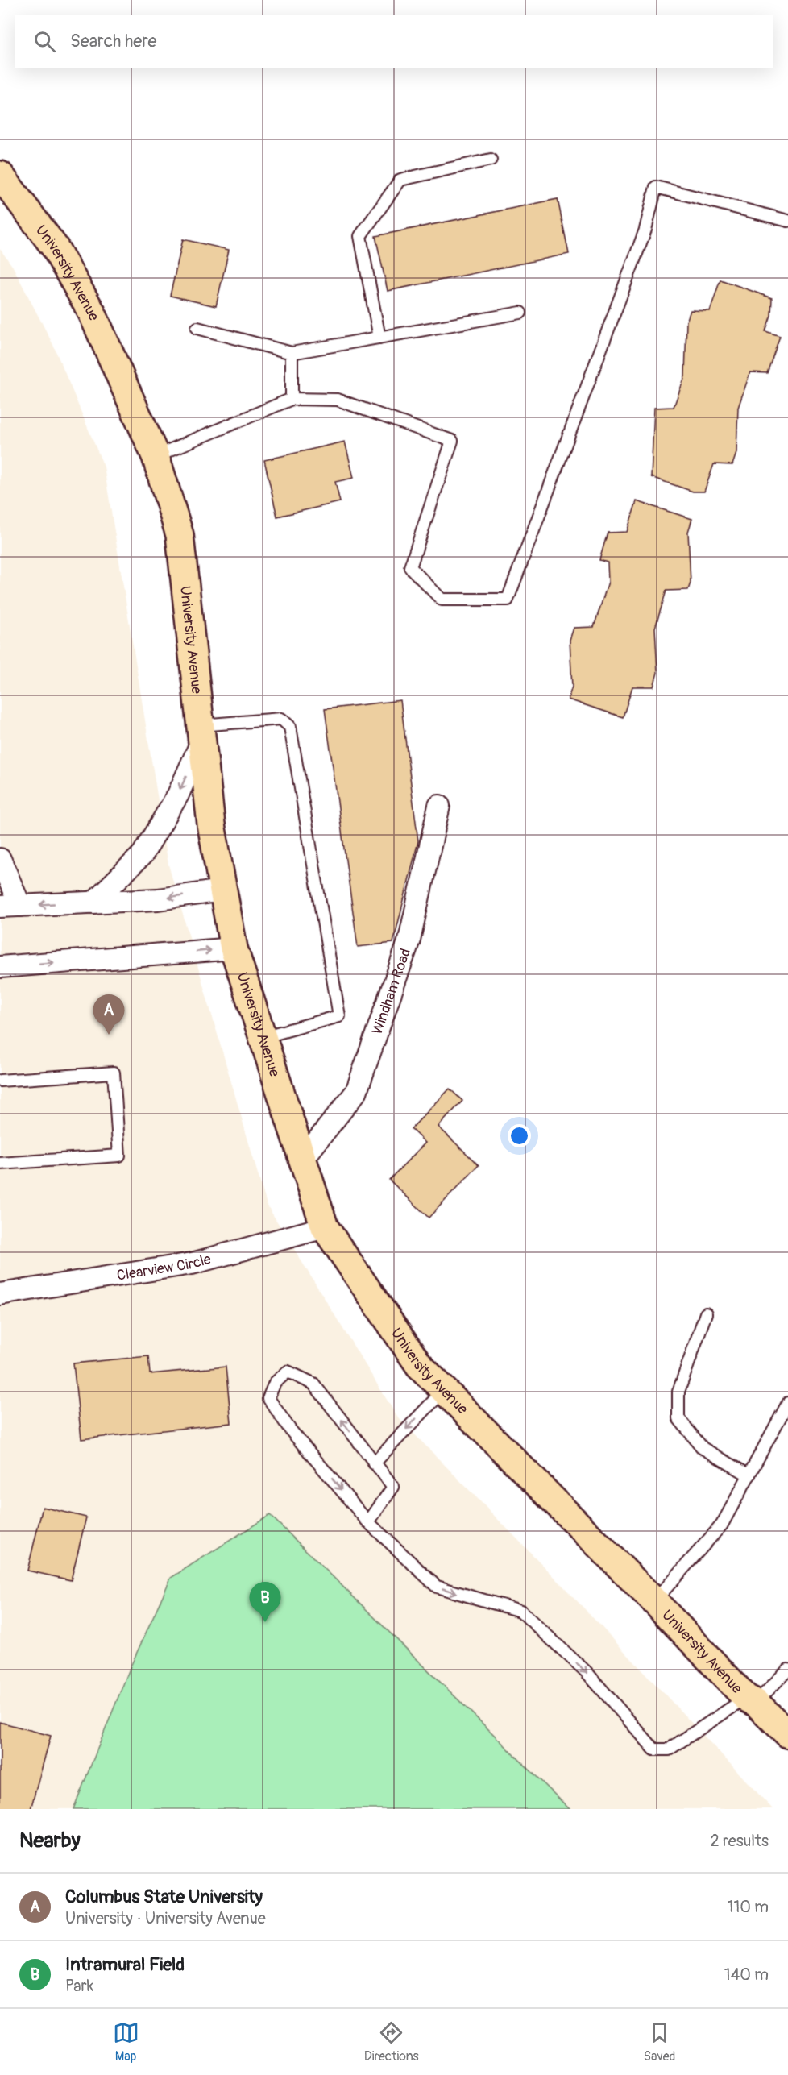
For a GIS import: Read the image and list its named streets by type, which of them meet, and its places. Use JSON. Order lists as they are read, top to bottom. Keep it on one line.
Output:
{"streets":{"main road":["University Avenue"],"street":["Windham Road","Clearview Circle"]},"crossings":[["University Avenue","Windham Road"],["University Avenue","Clearview Circle"]],"page":{"search":"Search here","pins":["A","B"],"heading":["Nearby","2 results"],"list":[{"mark":"A","name":"Columbus State University","note":"University · University Avenue","value":"110 m"},{"mark":"B","name":"Intramural Field","note":"Park","value":"140 m"}],"nav":["Map","Directions","Saved"]}}
